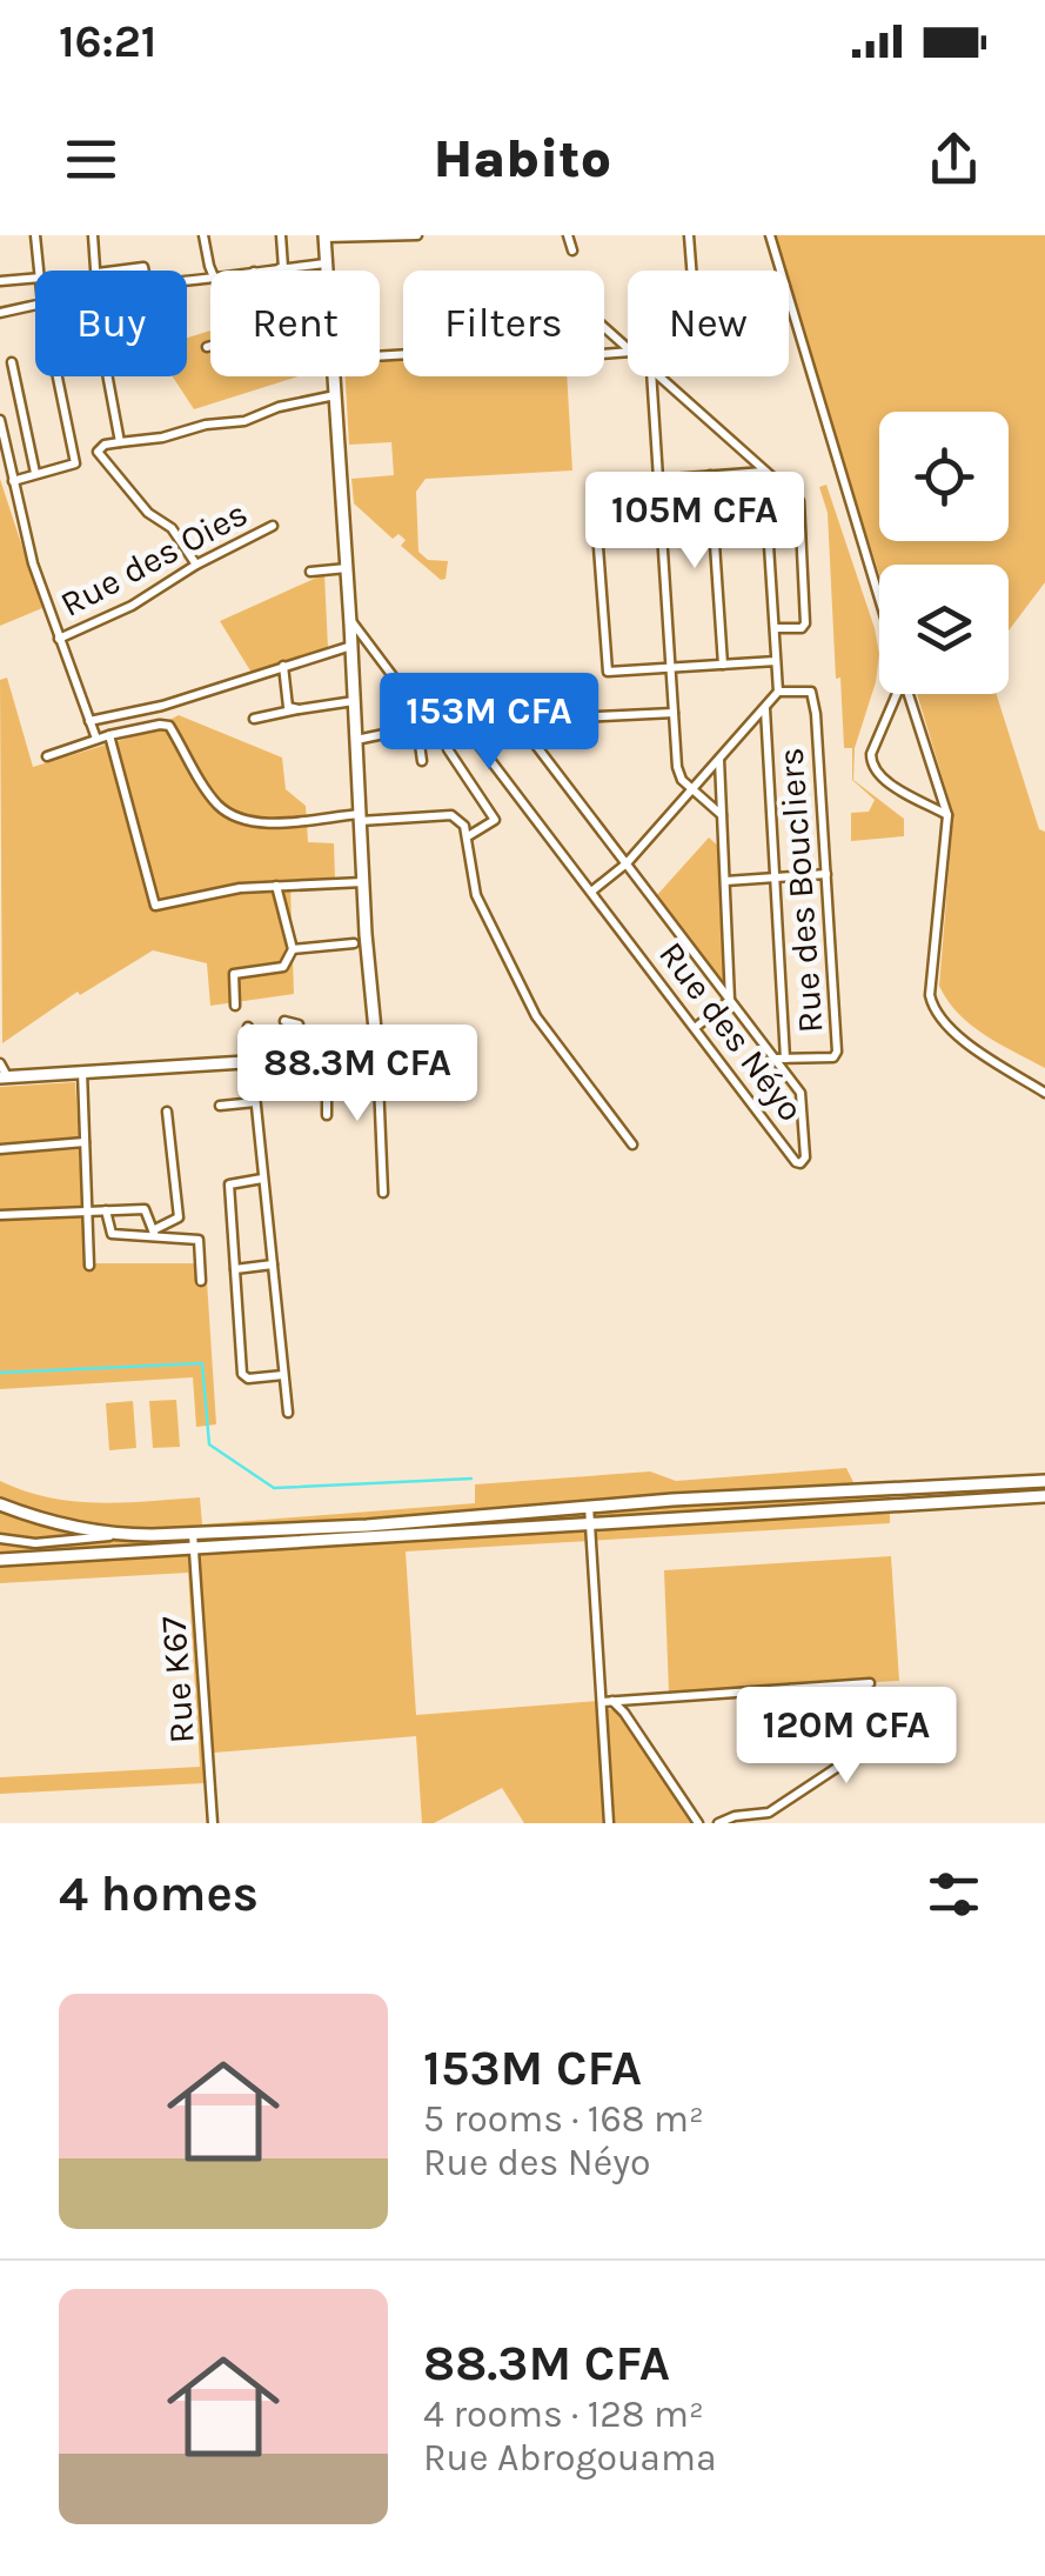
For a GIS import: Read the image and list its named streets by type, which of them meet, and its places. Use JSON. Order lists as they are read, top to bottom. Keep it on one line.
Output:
{"streets":{"street":["Rue des Oies","Rue des Boucliers","Rue des Néyo","Rue K67"]},"crossings":[["Rue des Boucliers","Rue des Néyo"]],"page":{"status":"16:21","header":"Habito","chip":["Buy","Rent","Filters","New"],"price":["105M CFA","153M CFA","88.3M CFA","120M CFA"],"heading":"4 homes","list":[{"name":"153M CFA","note":"5 rooms · 168 m² · Rue des Néyo"},{"name":"88.3M CFA","note":"4 rooms · 128 m² · Rue Abrogouama"}]}}
